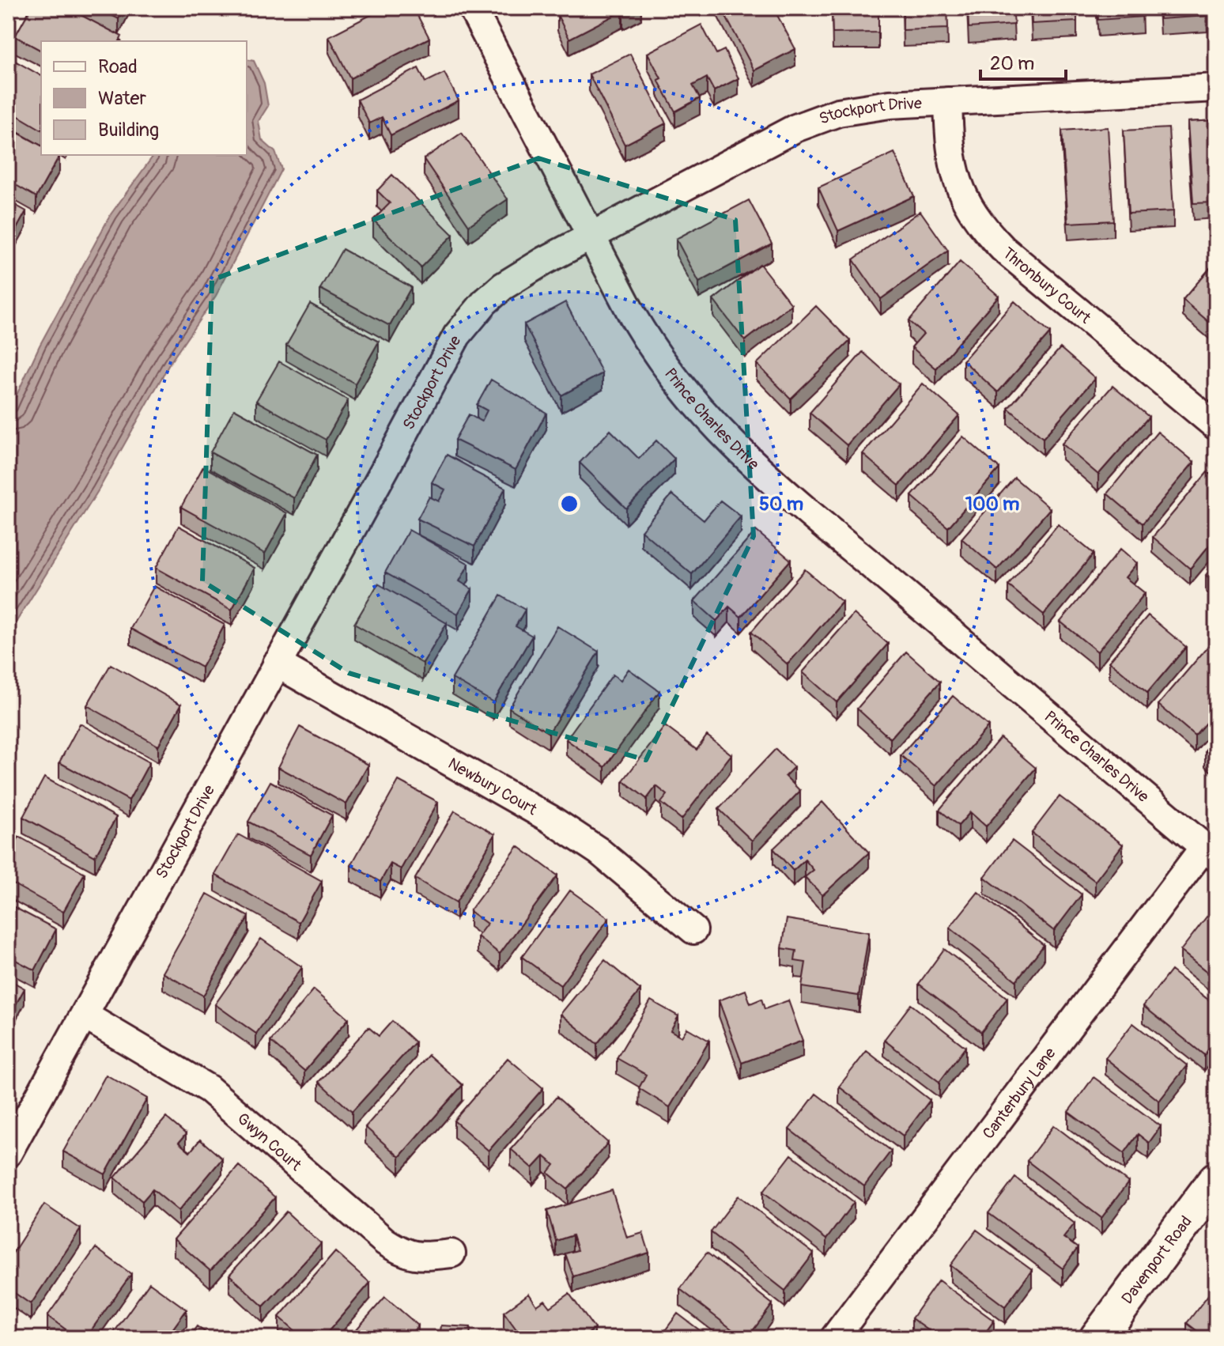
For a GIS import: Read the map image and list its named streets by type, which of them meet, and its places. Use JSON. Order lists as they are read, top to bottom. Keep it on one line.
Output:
{"streets":{"street":["Stockport Drive","Thronbury Court","Prince Charles Drive","Newbury Court","Canterbury Lane","Gwyn Court","Davenport Road"]},"crossings":[["Stockport Drive","Thronbury Court"],["Stockport Drive","Prince Charles Drive"],["Stockport Drive","Newbury Court"],["Stockport Drive","Gwyn Court"],["Prince Charles Drive","Canterbury Lane"]],"legend":["Road","Water","Building"],"scale_bar":"20 m","rings":["50 m","100 m"]}
